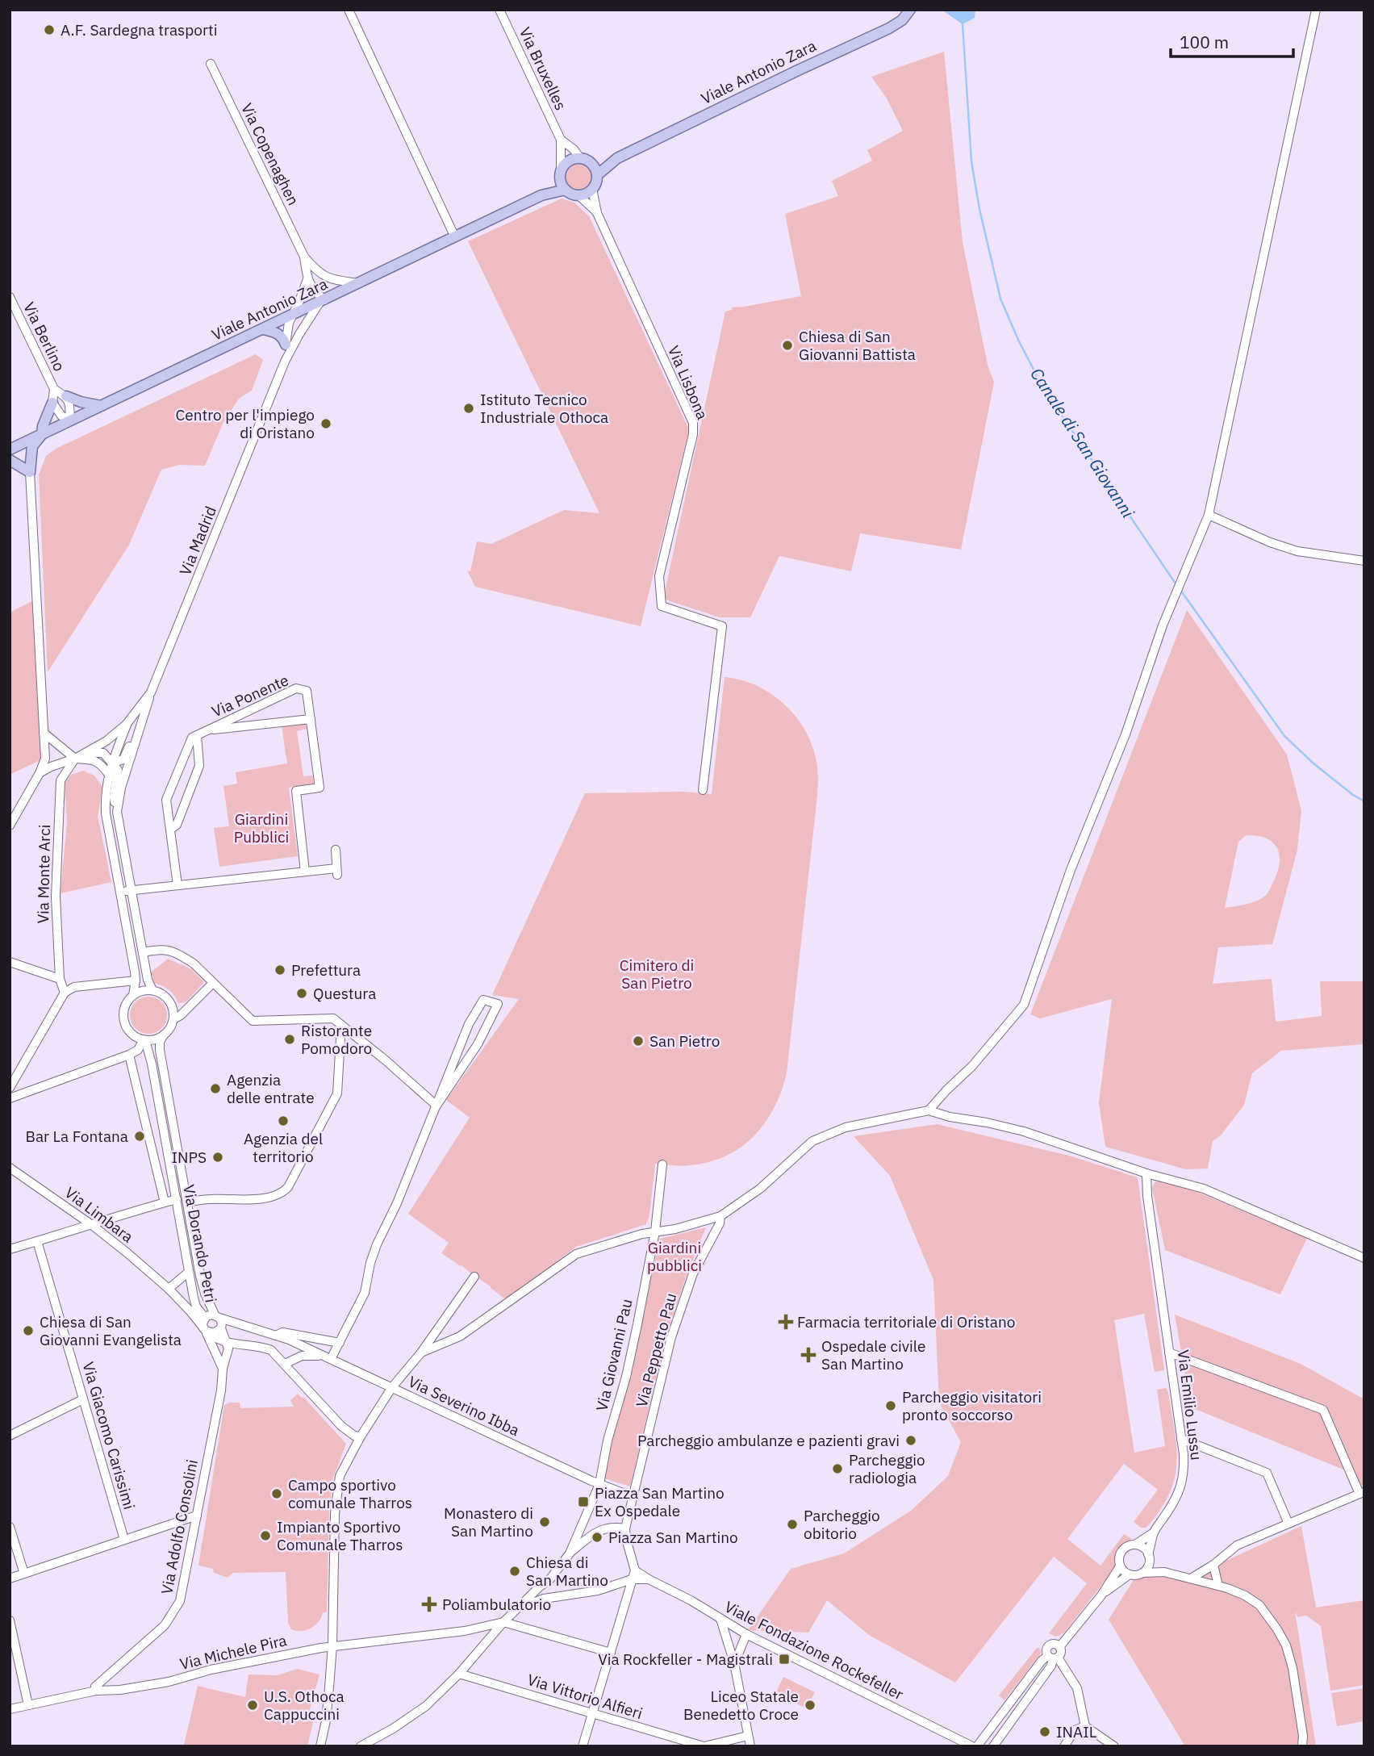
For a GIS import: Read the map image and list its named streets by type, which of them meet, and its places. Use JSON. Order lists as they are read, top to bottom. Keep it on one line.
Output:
{"streets":{"main road":["Viale Antonio Zara"],"street":["Via Bruxelles","Via Copenaghen","Via Berlino","Via Lisbona","Via Madrid","Via Ponente","Via Monte Arci","Via Limbara","Via Dorando Petri","Via Peppetto Pau","Via Giovanni Pau","Via Emilio Lussu","Via Severino Ibba","Via Giacomo Carissimi","Via Adolfo Consolini","Viale Fondazione Rockefeller","Via Michele Pira","Via Vittorio Alfieri"]},"crossings":[["Via Bruxelles","Viale Antonio Zara"],["Via Bruxelles","Via Lisbona"],["Viale Antonio Zara","Via Copenaghen"],["Viale Antonio Zara","Via Lisbona"],["Viale Antonio Zara","Via Madrid"],["Via Limbara","Via Dorando Petri"],["Via Limbara","Via Severino Ibba"],["Via Limbara","Via Adolfo Consolini"],["Via Dorando Petri","Via Severino Ibba"],["Via Dorando Petri","Via Adolfo Consolini"],["Via Giovanni Pau","Via Severino Ibba"],["Via Severino Ibba","Via Adolfo Consolini"],["Via Adolfo Consolini","Via Michele Pira"]],"water":["Canale di San Giovanni"],"parks":["Giardini Pubblici","Cimitero di San Pietro","Giardini pubblici"],"places":{"other":["A.F. Sardegna trasporti","Chiesa di San Giovanni Battista","Istituto Tecnico Industriale Othoca","Centro per l'impiego di Oristano","Prefettura","Questura","Ristorante Pomodoro","San Pietro","Agenzia delle entrate","Agenzia del territorio","Bar La Fontana","INPS","Chiesa di San Giovanni Evangelista","Parcheggio visitatori pronto soccorso","Parcheggio ambulanze e pazienti gravi","Parcheggio radiologia","Campo sportivo comunale Tharros","Monastero di San Martino","Parcheggio obitorio","Impianto Sportivo Comunale Tharros","Piazza San Martino","Chiesa di San Martino","U.S. Othoca Cappuccini","Liceo Statale Benedetto Croce","INAIL"],"health":["Farmacia territoriale di Oristano","Ospedale civile San Martino","Poliambulatorio"],"transit":["Piazza San Martino Ex Ospedale","Via Rockfeller - Magistrali"]},"scale_bar":"100 m"}
